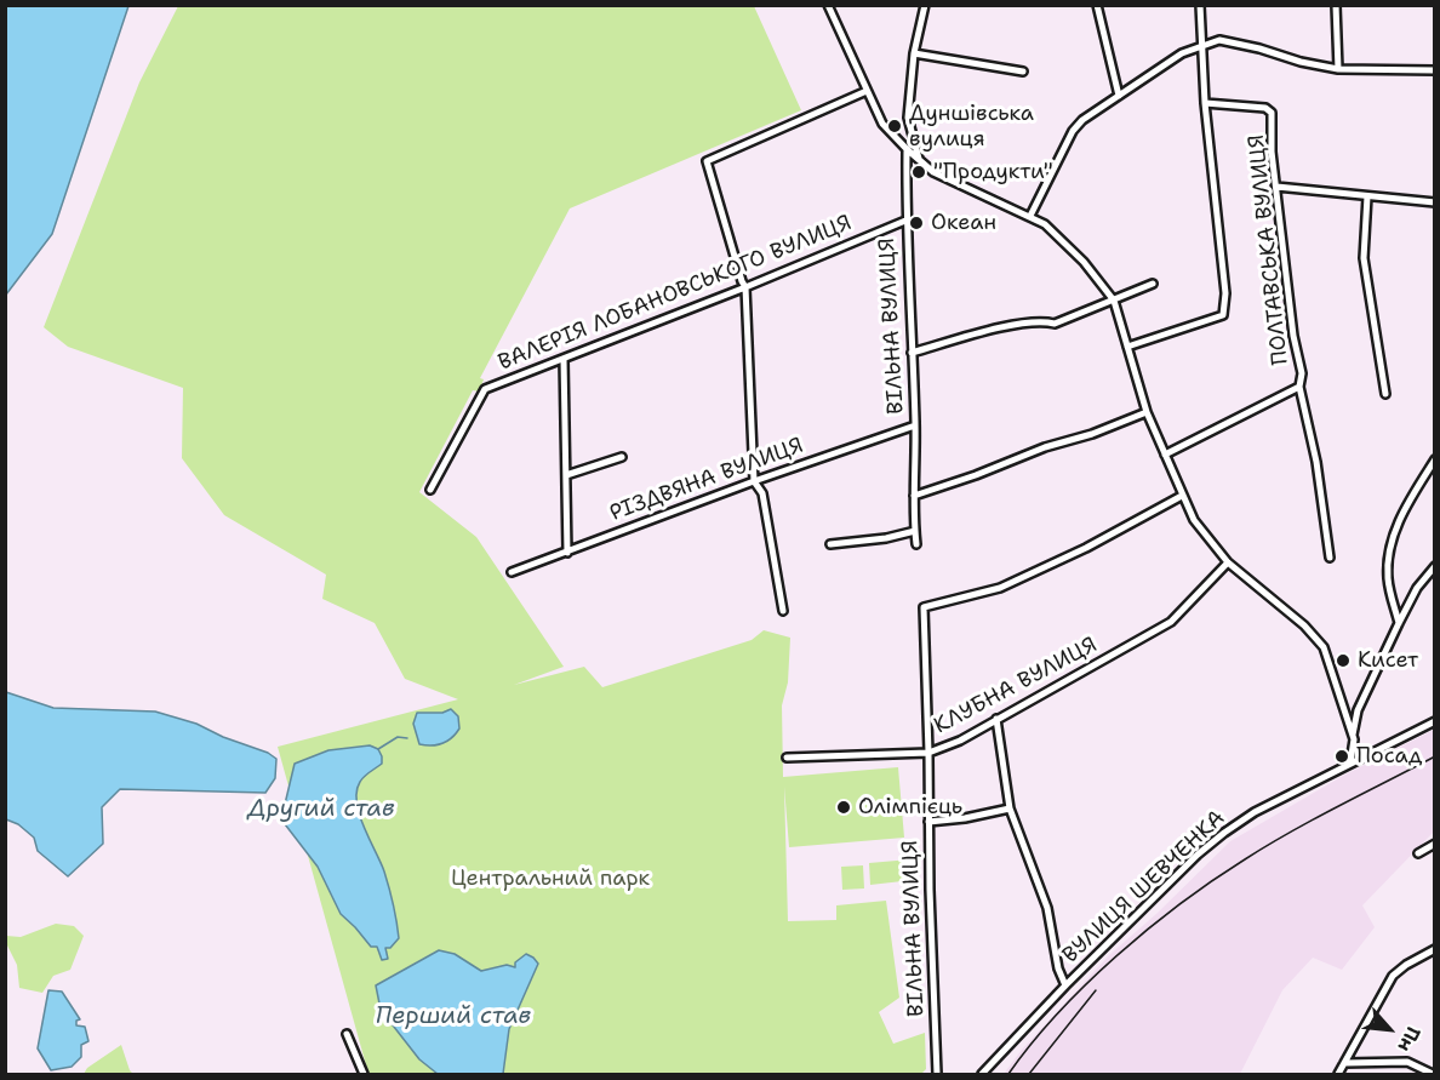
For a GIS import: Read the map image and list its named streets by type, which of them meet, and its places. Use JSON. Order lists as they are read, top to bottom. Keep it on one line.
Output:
{"streets":{"street":["ПОЛТАВСЬКА ВУЛИЦЯ","ВАЛЕРІЯ ЛОБАНОВСЬКОГО ВУЛИЦЯ","ВІЛЬНА ВУЛИЦЯ","РІЗДВЯНА ВУЛИЦЯ","КЛУБНА ВУЛИЦЯ","ВУЛИЦЯ ШЕВЧЕНКА"]},"crossings":[["ВАЛЕРІЯ ЛОБАНОВСЬКОГО ВУЛИЦЯ","ВІЛЬНА ВУЛИЦЯ"],["ВІЛЬНА ВУЛИЦЯ","РІЗДВЯНА ВУЛИЦЯ"],["ВІЛЬНА ВУЛИЦЯ","КЛУБНА ВУЛИЦЯ"]],"water":["Другий став","Перший став"],"parks":["Центральний парк"],"places":["Дуншівська вулиця","\"Продукти\"","Океан","Кисет","Посад","Олімпієць"],"north":"bottom right"}
